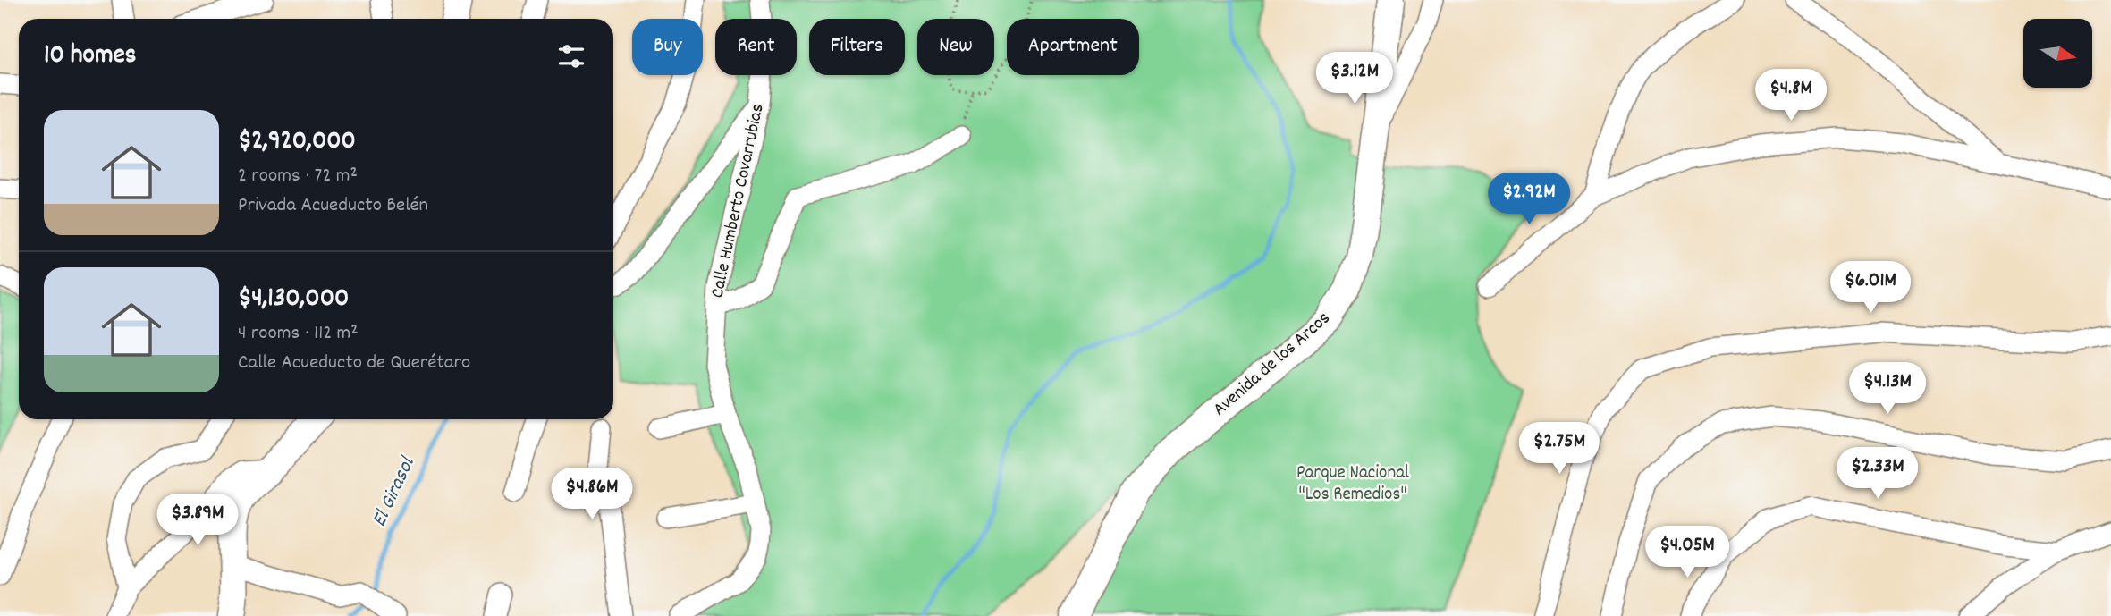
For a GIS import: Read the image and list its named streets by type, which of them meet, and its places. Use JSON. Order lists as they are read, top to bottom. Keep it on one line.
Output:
{"streets":{"main road":["Avenida de los Arcos"],"street":["Calle Humberto Covarrubias"]},"water":["El Girasol"],"parks":["Parque Nacional \"Los Remedios\""],"north":"right","page":{"chip":["Buy","Rent","Filters","New","Apartment"],"heading":"10 homes","price":["$3.12M","$4.8M","$2.92M","$6.01M","$4.13M","$2.75M","$2.33M","$4.86M","$3.89M","$4.05M"],"list":[{"name":"$2,920,000","note":"2 rooms · 72 m² · Privada Acueducto Belén"},{"name":"$4,130,000","note":"4 rooms · 112 m² · Calle Acueducto de Querétaro"}]}}
